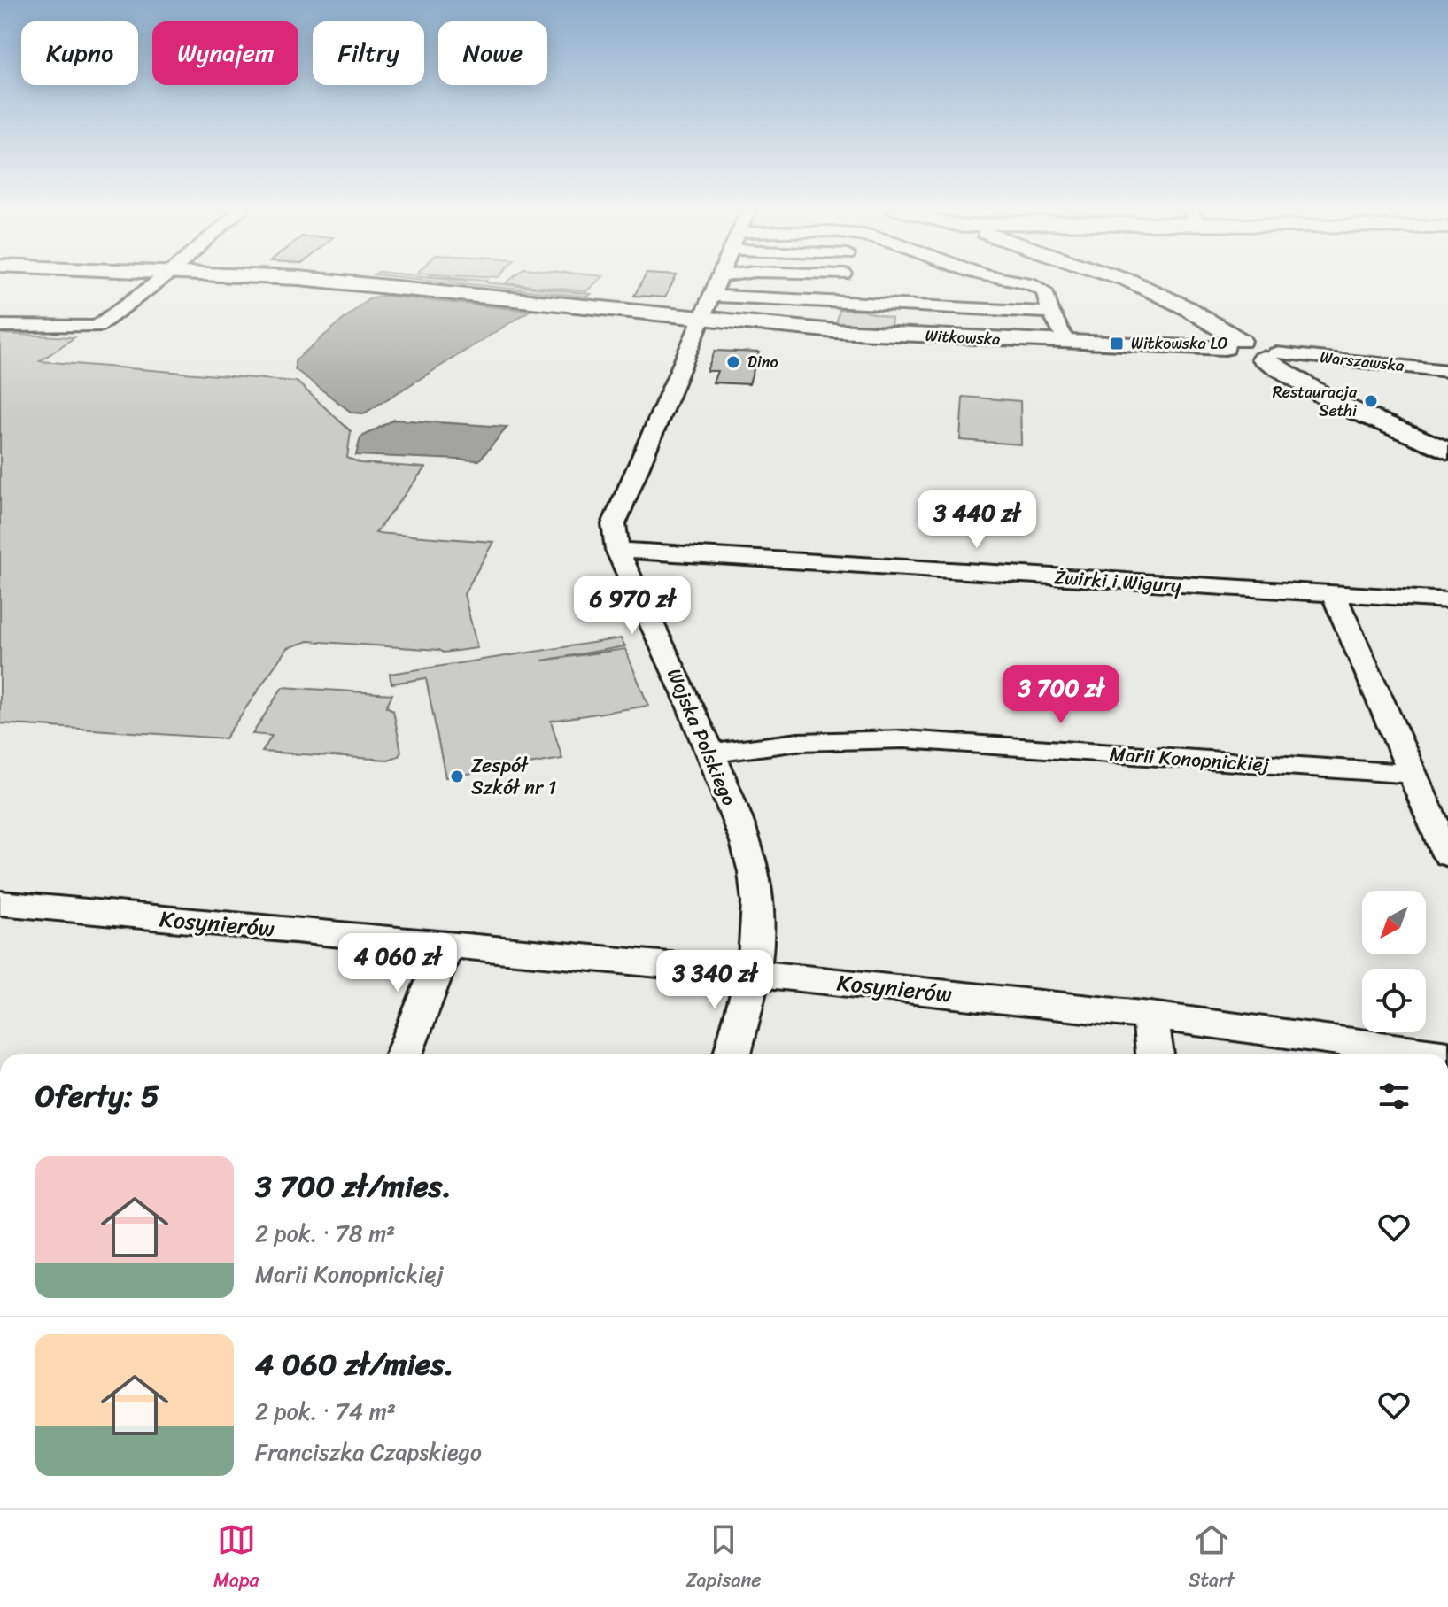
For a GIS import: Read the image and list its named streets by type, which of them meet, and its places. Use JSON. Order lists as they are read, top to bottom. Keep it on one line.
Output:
{"streets":{"street":["Witkowska","Warszawska","Żwirki i Wigury","Wojska Polskiego","Marii Konopnickiej","Kosynierów"]},"crossings":[["Witkowska","Wojska Polskiego"],["Żwirki i Wigury","Wojska Polskiego"],["Wojska Polskiego","Marii Konopnickiej"],["Wojska Polskiego","Kosynierów"]],"places":{"transit":["Witkowska LO"],"other":["Dino","Restauracja Sethi","Zespół Szkół nr 1"]},"north":"bottom left","page":{"chip":["Kupno","Wynajem","Filtry","Nowe"],"price":["3 440 zł","6 970 zł","3 700 zł","4 060 zł","3 340 zł"],"heading":"Oferty: 5","list":[{"name":"3 700 zł/mies.","note":"2 pok. · 78 m² · Marii Konopnickiej"},{"name":"4 060 zł/mies.","note":"2 pok. · 74 m² · Franciszka Czapskiego"}],"tabs":["Mapa","Zapisane","Start"]}}
